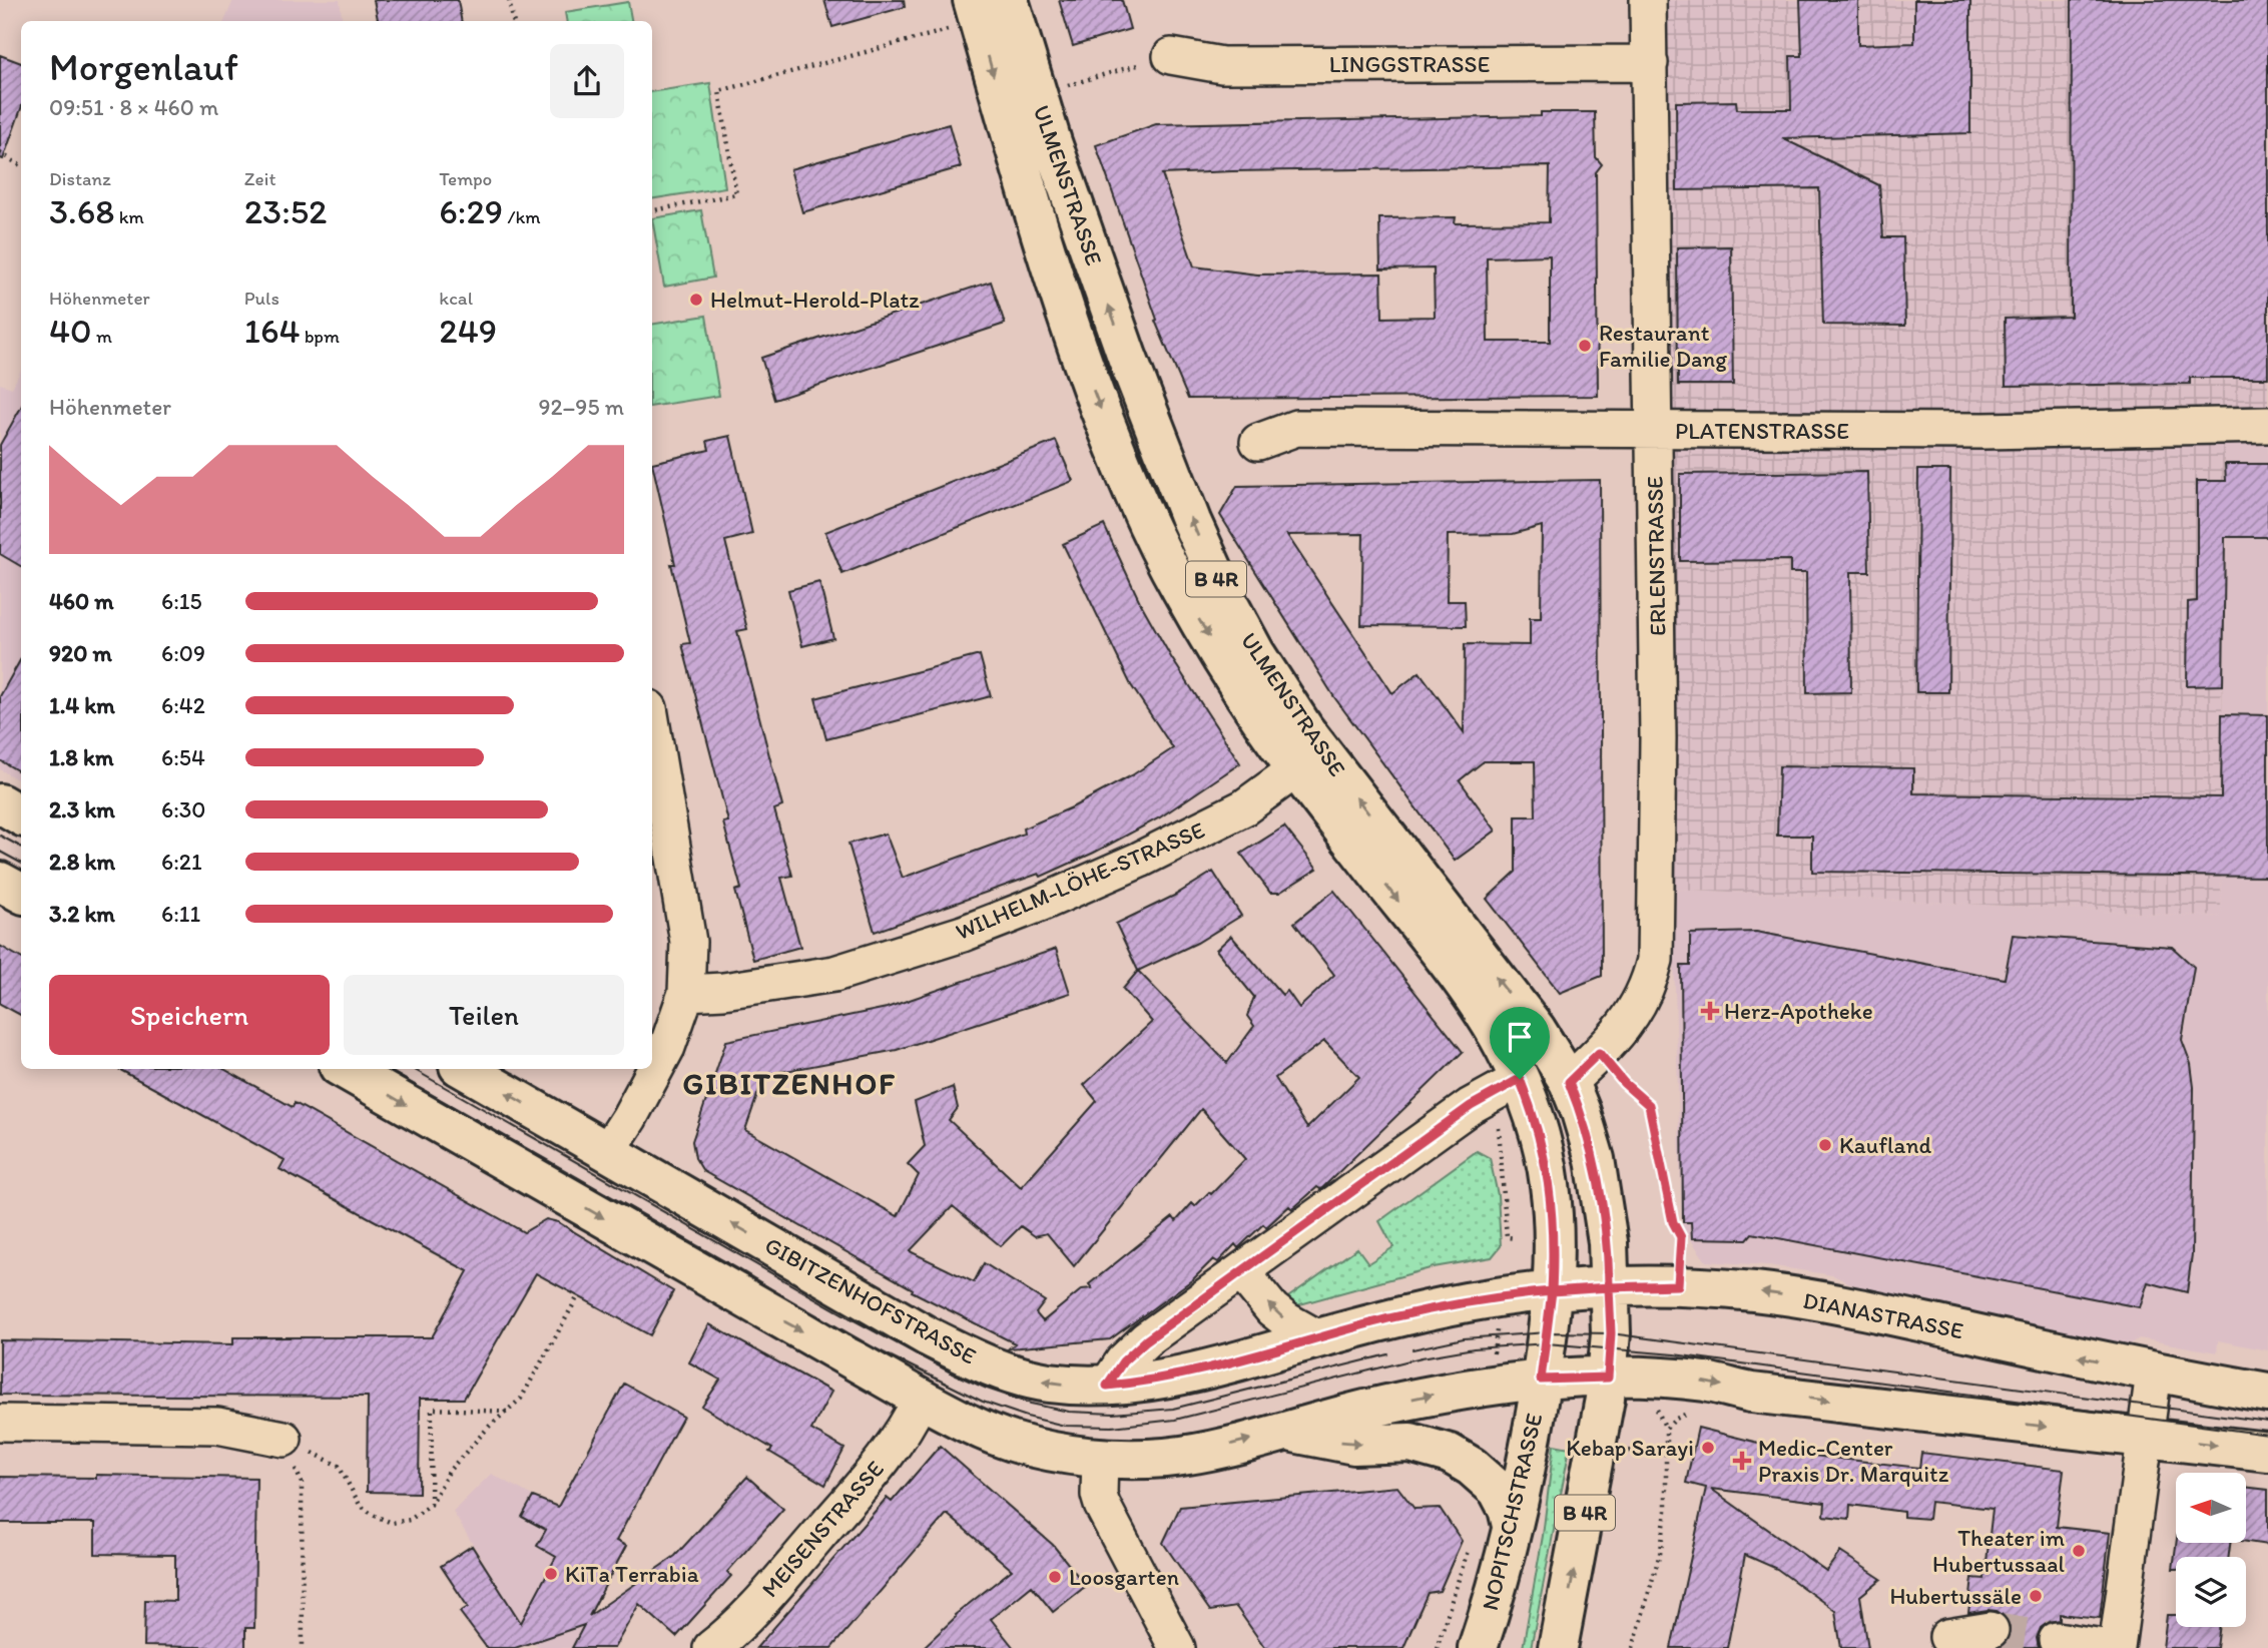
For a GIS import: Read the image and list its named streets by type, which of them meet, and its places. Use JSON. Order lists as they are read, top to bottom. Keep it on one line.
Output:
{"streets":{"main road":["ULMENSTRASSE","B 4R","GIBITZENHOFSTRASSE","DIANASTRASSE","NOPITSCHSTRASSE"],"street":["LINGGSTRASSE","PLATENSTRASSE","ERLENSTRASSE","WILHELM-LÖHE-STRASSE","MEISENSTRASSE"]},"crossings":[["LINGGSTRASSE","ERLENSTRASSE"],["ULMENSTRASSE","ERLENSTRASSE"],["ULMENSTRASSE","B 4R"],["ULMENSTRASSE","WILHELM-LÖHE-STRASSE"],["ULMENSTRASSE","GIBITZENHOFSTRASSE"],["ULMENSTRASSE","DIANASTRASSE"],["ULMENSTRASSE","NOPITSCHSTRASSE"],["PLATENSTRASSE","ERLENSTRASSE"],["B 4R","GIBITZENHOFSTRASSE"],["B 4R","DIANASTRASSE"],["GIBITZENHOFSTRASSE","DIANASTRASSE"],["GIBITZENHOFSTRASSE","NOPITSCHSTRASSE"]],"districts":["GIBITZENHOF"],"places":{"other":["Helmut-Herold-Platz","Restaurant Familie Dang","Kaufland","Kebap Sarayi","Theater im Hubertussaal","KiTa Terrabia","Loosgarten","Hubertussäle"],"health":["Herz-Apotheke","Medic-Center Praxis Dr. Marquitz"]},"north":"left","page":{"heading":["Morgenlauf","09:51 · 8 × 460 m"],"stats":[["Distanz","3.68 km"],["Zeit","23:52"],["Tempo","6:29 /km"],["Höhenmeter","40 m"],["Puls","164 bpm"],["kcal","249"]],"chart":["Höhenmeter","92–95 m"],"list":[{"name":"460 m","note":"6:15"},{"name":"920 m","note":"6:09"},{"name":"1.4 km","note":"6:42"},{"name":"1.8 km","note":"6:54"},{"name":"2.3 km","note":"6:30"},{"name":"2.8 km","note":"6:21"},{"name":"3.2 km","note":"6:11"}],"buttons":["Speichern","Teilen"]}}
